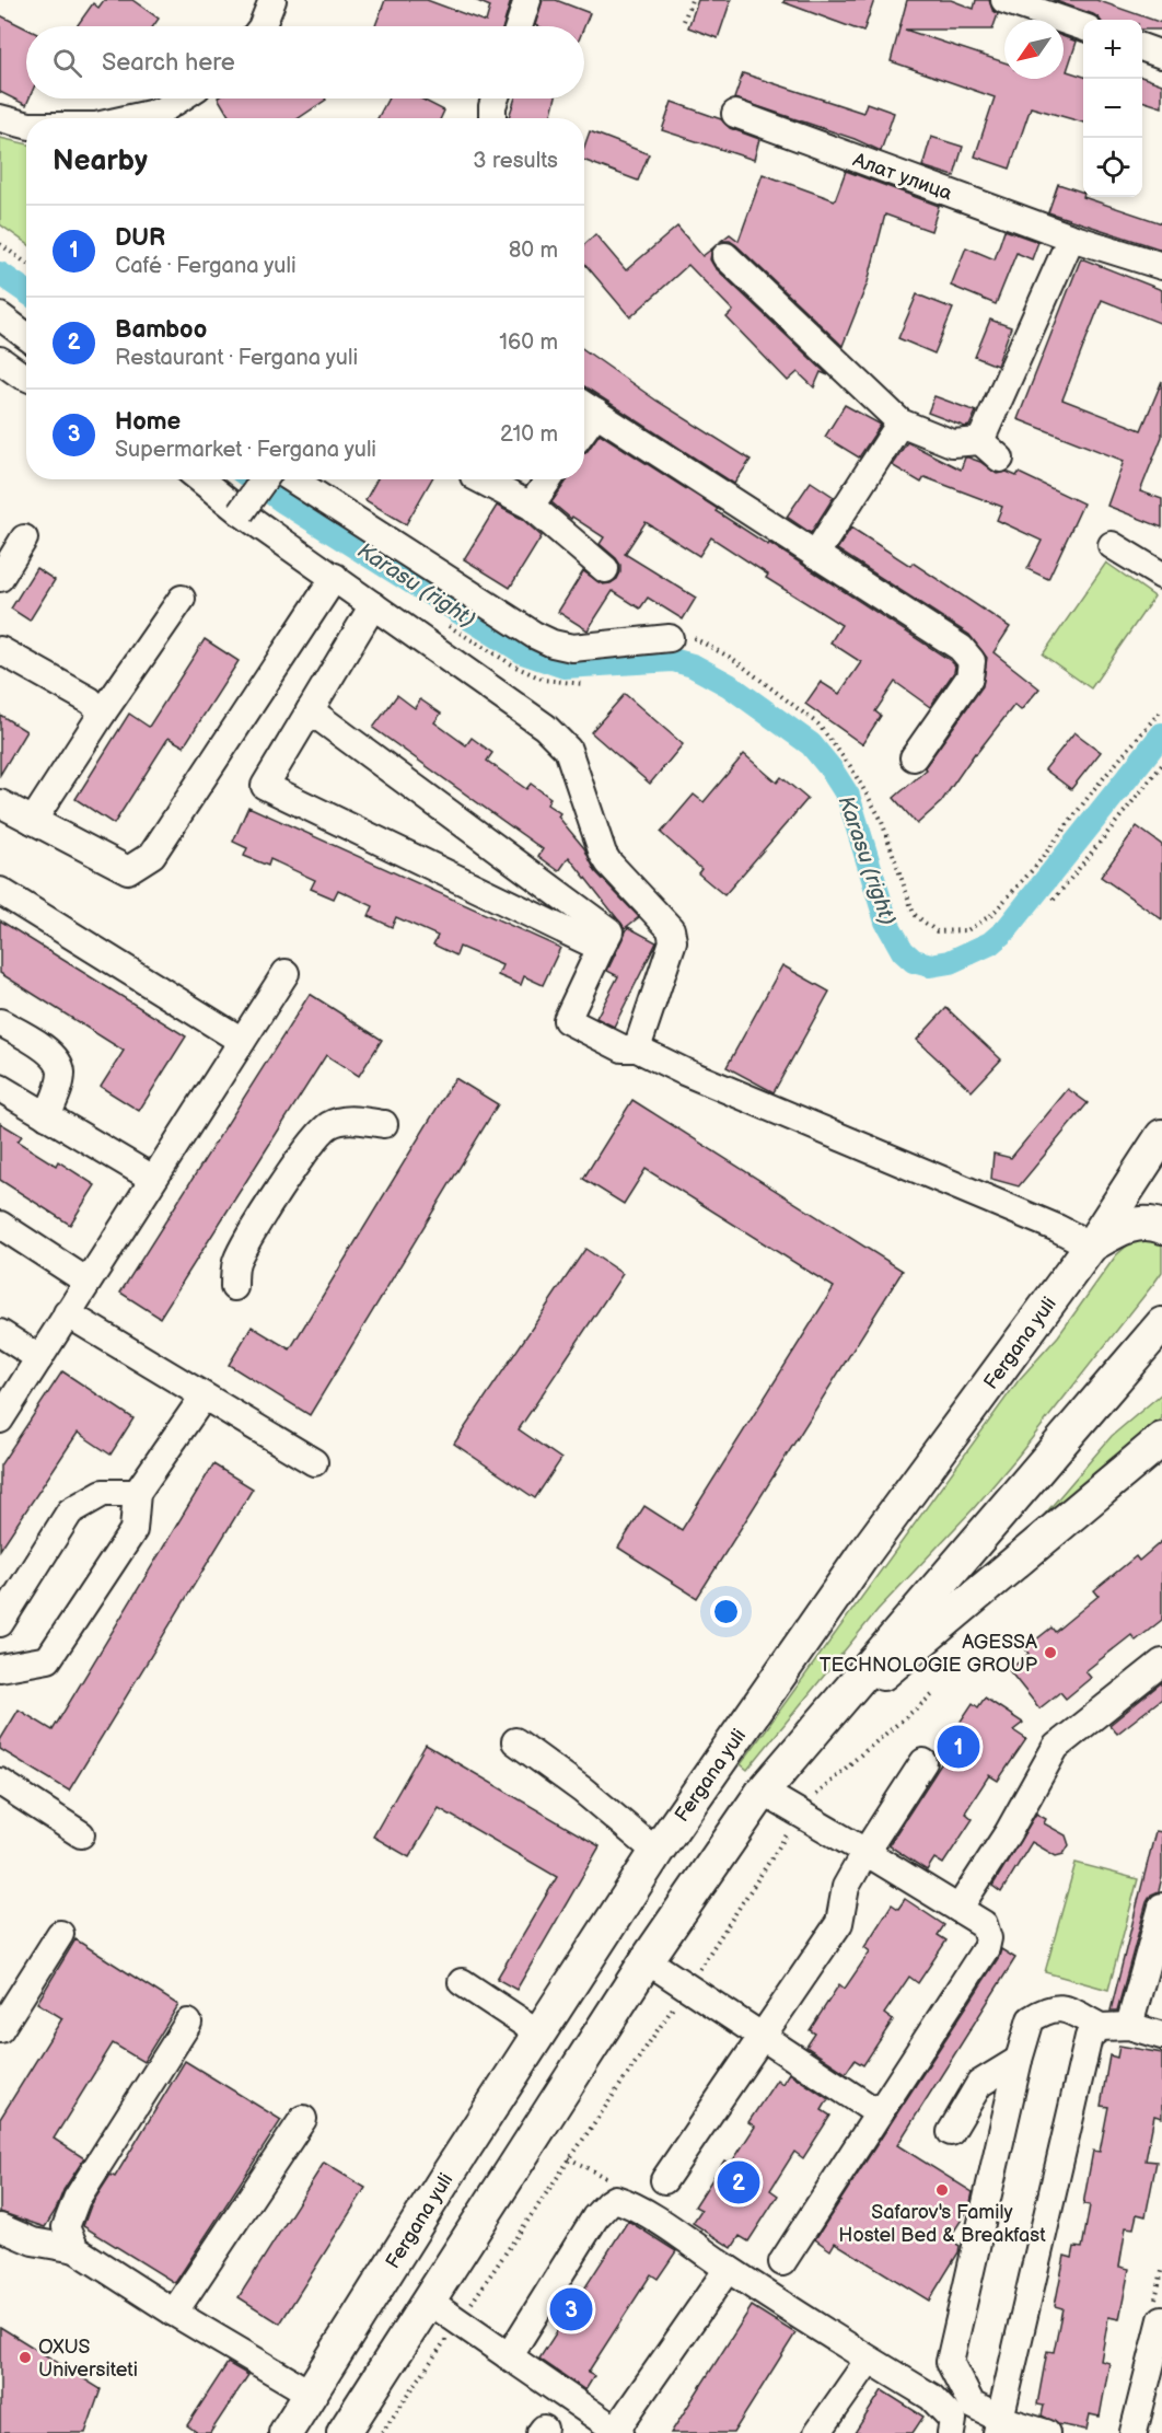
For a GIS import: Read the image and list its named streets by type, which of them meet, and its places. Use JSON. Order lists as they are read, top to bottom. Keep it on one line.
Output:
{"streets":{"main road":["Fergana yuli"],"street":["Алат улица"]},"water":["Karasu (right)"],"places":["AGESSA TECHNOLOGIE GROUP","Safarov's Family Hostel Bed & Breakfast","OXUS Universiteti"],"north":"bottom left","page":{"map_buttons":["+","−"],"search":"Search here","heading":["Nearby","3 results"],"list":[{"mark":"1","name":"DUR","note":"Café · Fergana yuli","value":"80 m"},{"mark":"2","name":"Bamboo","note":"Restaurant · Fergana yuli","value":"160 m"},{"mark":"3","name":"Home","note":"Supermarket · Fergana yuli","value":"210 m"}],"pins":["1","2","3"]}}
